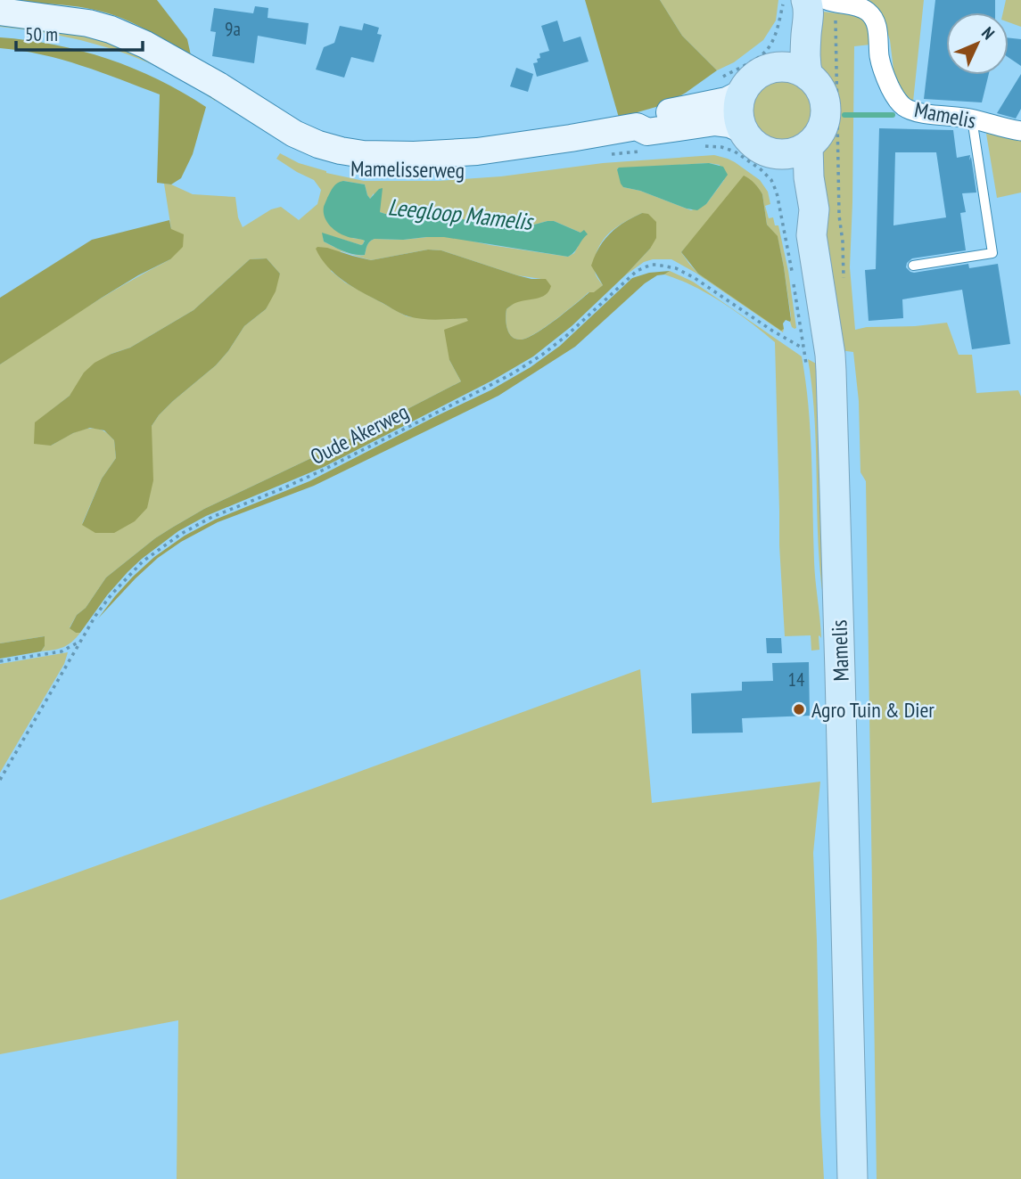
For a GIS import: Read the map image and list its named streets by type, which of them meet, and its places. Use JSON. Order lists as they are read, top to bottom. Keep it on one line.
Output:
{"streets":{"main road":["Mamelis"],"street":["Mamelisserweg"],"path":["Oude Akerweg"]},"crossings":[["Mamelis","Mamelisserweg"]],"water":["Leegloop Mamelis"],"places":["Agro Tuin & Dier"],"house_numbers":["9a","14"],"scale_bar":"50 m","north":"top right"}
